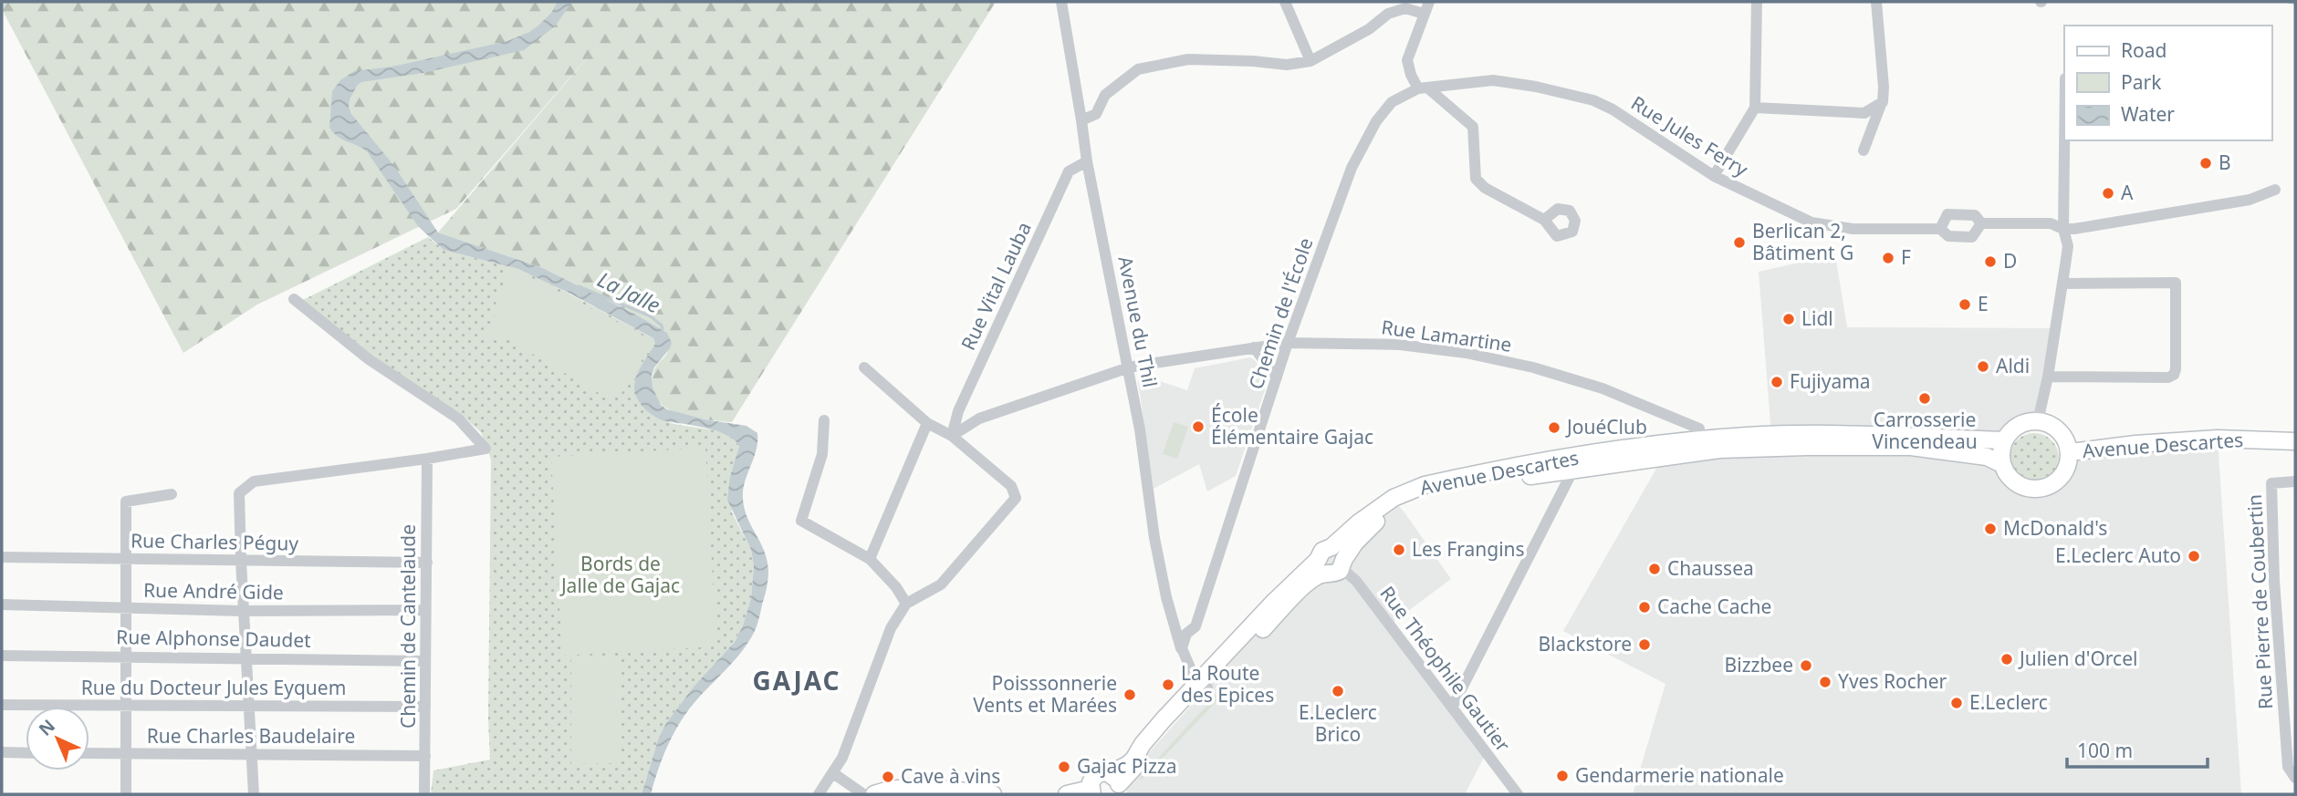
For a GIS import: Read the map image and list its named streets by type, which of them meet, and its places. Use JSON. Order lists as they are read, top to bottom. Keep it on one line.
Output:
{"streets":{"main road":["Avenue Descartes"],"street":["Rue Jules Ferry","Rue Vital Lauba","Chemin de l'École","Avenue du Thil","Rue Lamartine","Rue Charles Péguy","Rue André Gide","Rue Pierre de Coubertin","Chemin de Cantelaude","Rue Alphonse Daudet","Rue Théophile Gautier","Rue du Docteur Jules Eyquem","Rue Charles Baudelaire"]},"crossings":[["Rue Jules Ferry","Chemin de l'École"],["Rue Vital Lauba","Avenue du Thil"],["Rue Vital Lauba","Rue Lamartine"],["Chemin de l'École","Avenue du Thil"],["Chemin de l'École","Rue Lamartine"],["Avenue du Thil","Rue Lamartine"],["Rue Lamartine","Avenue Descartes"],["Avenue Descartes","Rue Théophile Gautier"],["Rue Charles Péguy","Chemin de Cantelaude"],["Rue André Gide","Chemin de Cantelaude"],["Chemin de Cantelaude","Rue Alphonse Daudet"],["Chemin de Cantelaude","Rue du Docteur Jules Eyquem"],["Chemin de Cantelaude","Rue Charles Baudelaire"]],"districts":["GAJAC"],"water":["La Jalle"],"parks":["Bords de Jalle de Gajac"],"places":["B","A","Berlican 2, Bâtiment G","F","D","E","Lidl","Aldi","Fujiyama","Carrosserie Vincendeau","École Élémentaire Gajac","JouéClub","McDonald's","Les Frangins","E.Leclerc Auto","Chaussea","Cache Cache","Blackstore","Julien d'Orcel","Bizzbee","Yves Rocher","La Route des Epices","E.Leclerc Brico","Poisssonnerie Vents et Marées","E.Leclerc","Gajac Pizza","Gendarmerie nationale","Cave à vins"],"legend":["Road","Park","Water"],"scale_bar":"100 m","north":"top left"}
